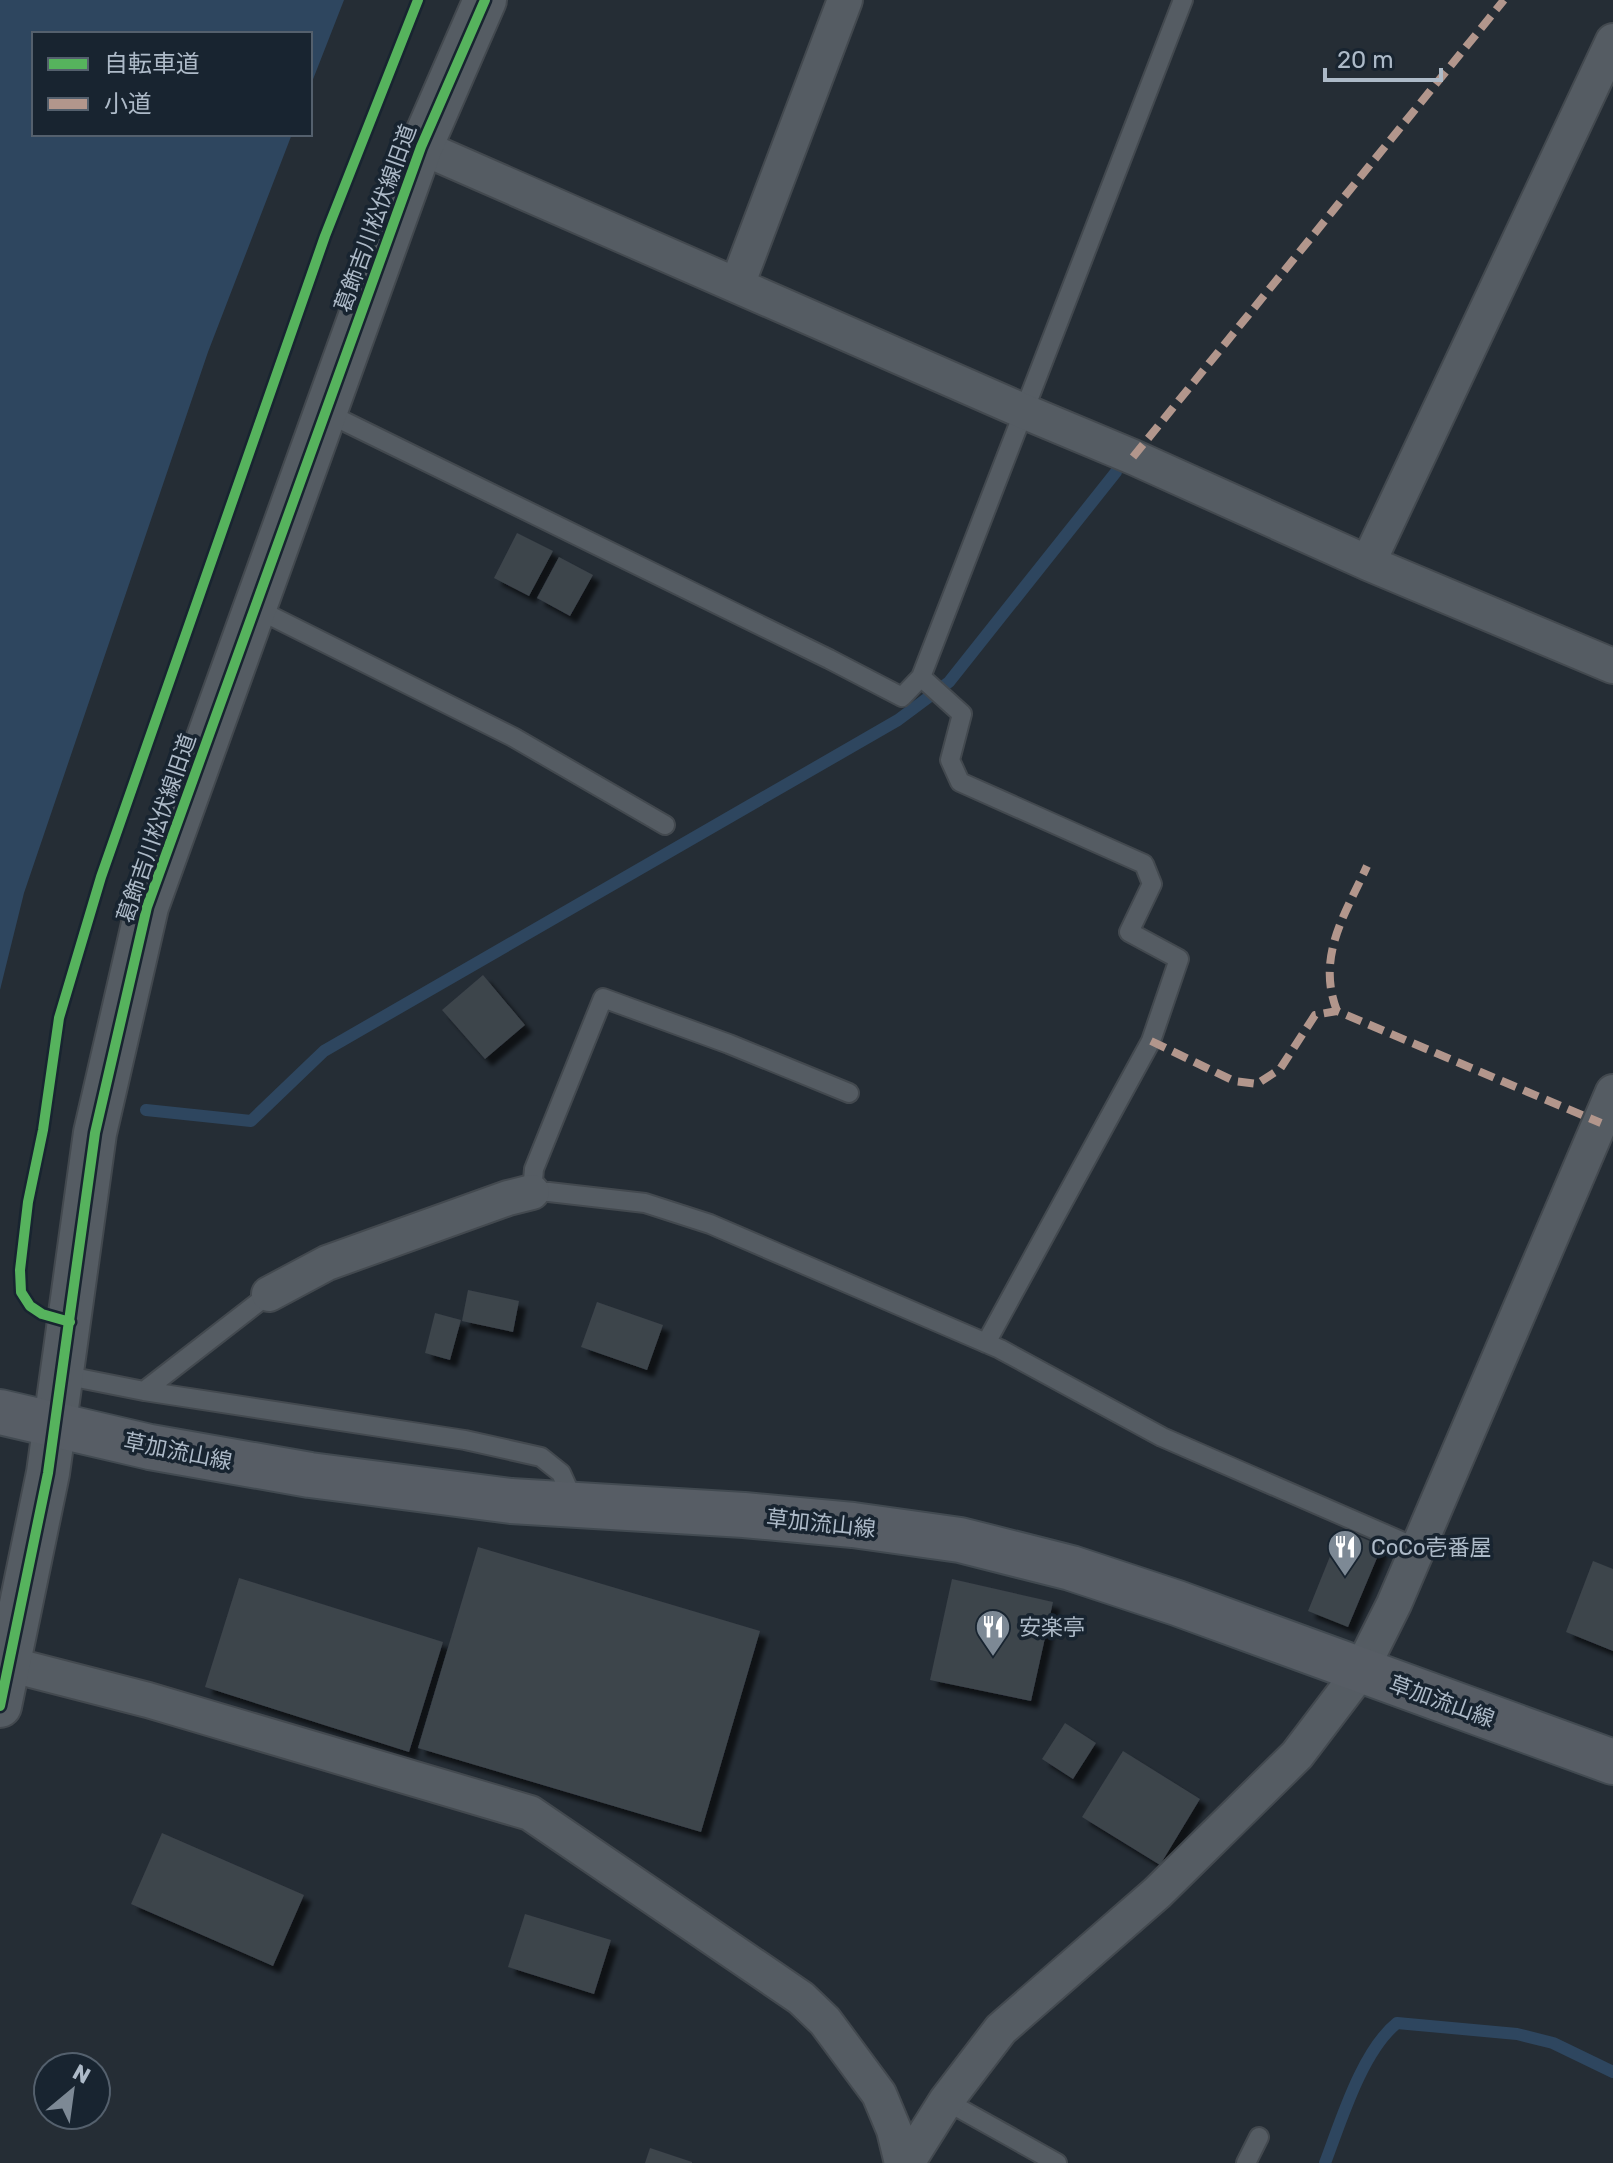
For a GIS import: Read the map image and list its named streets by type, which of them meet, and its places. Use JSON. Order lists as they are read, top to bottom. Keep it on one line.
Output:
{"streets":{"main road":["草加流山線"],"street":["葛飾吉川松伏線旧道"]},"crossings":[["葛飾吉川松伏線旧道","草加流山線"]],"places":{"restaurant":["CoCo壱番屋","安楽亭"]},"legend":["自転車道","小道"],"scale_bar":"20 m","north":"top right"}
